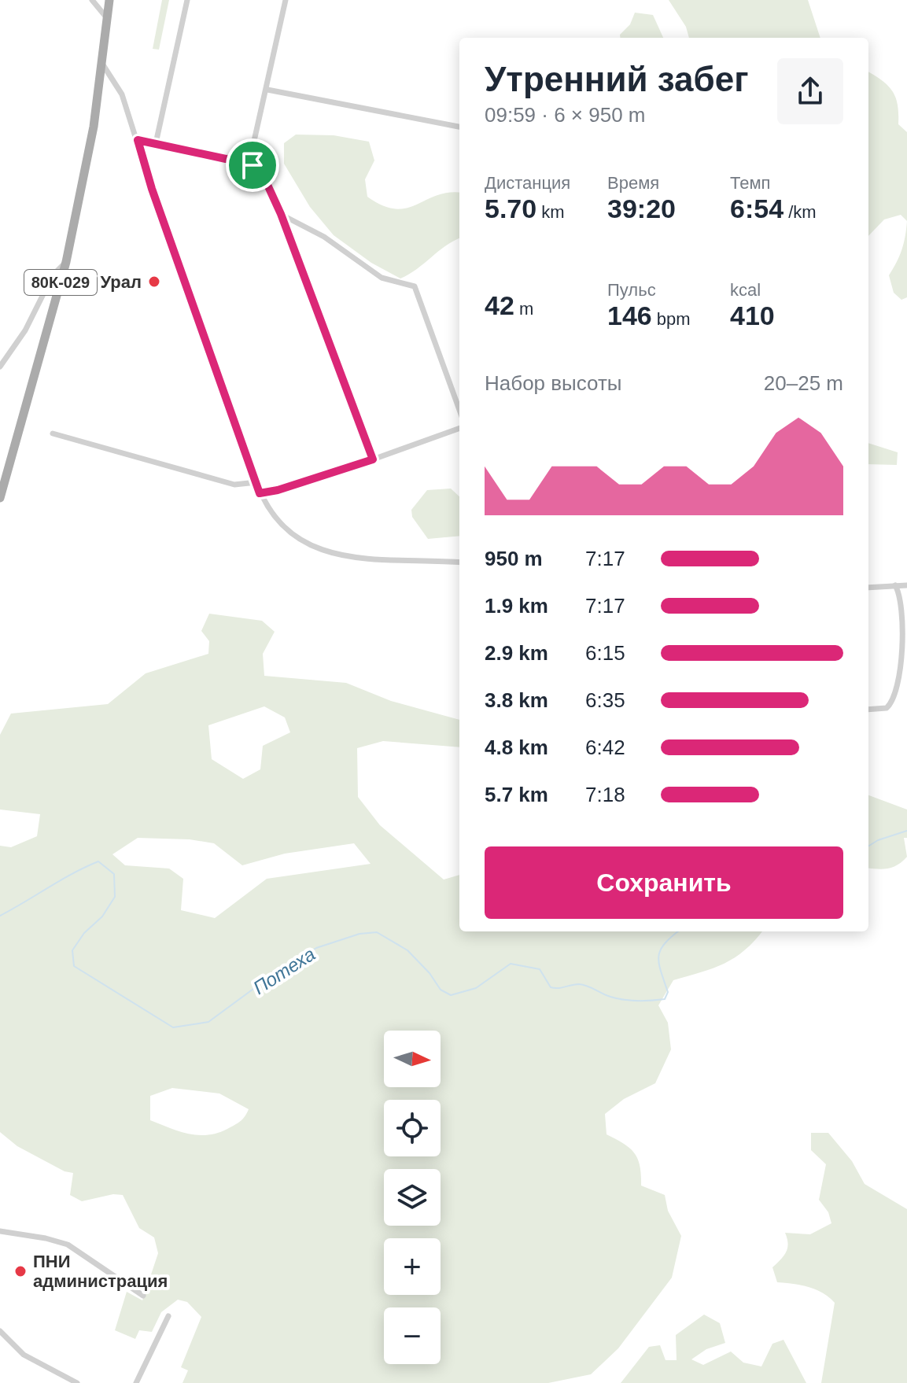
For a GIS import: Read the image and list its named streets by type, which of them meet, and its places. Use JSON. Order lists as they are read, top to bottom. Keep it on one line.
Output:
{"streets":{"main road":["80К-029"]},"water":["Потеха"],"places":["Урал","ПНИ администрация"],"north":"right","page":{"heading":["Утренний забег","09:59 · 6 × 950 m"],"stats":[["Дистанция","5.70 km"],["Время","39:20"],["Темп","6:54 /km"],["42 m"],["Пульс","146 bpm"],["kcal","410"]],"chart":["Набор высоты","20–25 m"],"list":[{"name":"950 m","note":"7:17"},{"name":"1.9 km","note":"7:17"},{"name":"2.9 km","note":"6:15"},{"name":"3.8 km","note":"6:35"},{"name":"4.8 km","note":"6:42"},{"name":"5.7 km","note":"7:18"}],"buttons":"Сохранить","map_buttons":["+","−"]}}
